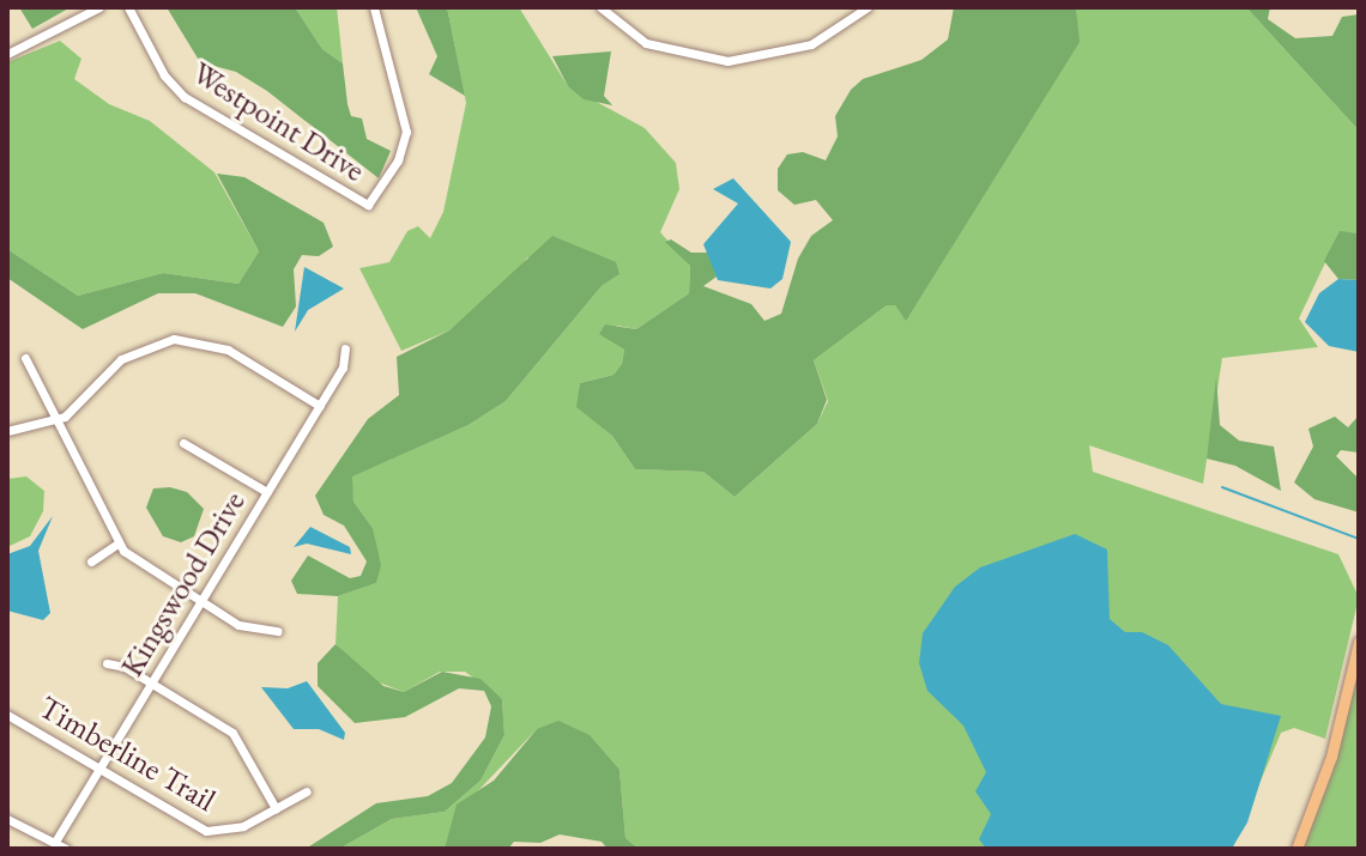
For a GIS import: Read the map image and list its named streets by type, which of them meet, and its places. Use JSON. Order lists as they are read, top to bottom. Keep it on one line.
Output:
{"streets":{"street":["Westpoint Drive","Kingswood Drive","Timberline Trail"]},"crossings":[["Kingswood Drive","Timberline Trail"]]}
